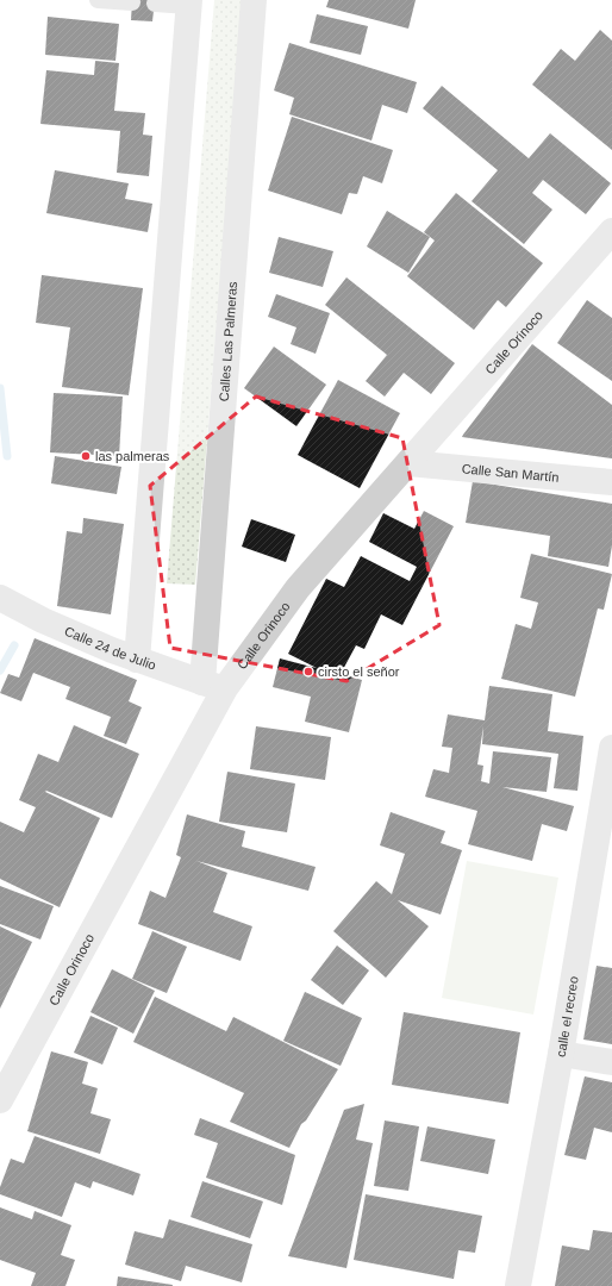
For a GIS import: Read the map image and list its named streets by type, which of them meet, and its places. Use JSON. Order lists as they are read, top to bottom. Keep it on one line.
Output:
{"streets":{"street":["Calles Las Palmeras","Calle Orinoco","Calle San Martín","Calle 24 de Julio","calle el recreo"]},"crossings":[["Calles Las Palmeras","Calle Orinoco"],["Calles Las Palmeras","Calle 24 de Julio"],["Calle Orinoco","Calle San Martín"],["Calle Orinoco","Calle 24 de Julio"]],"places":["las palmeras","cirsto el señor"]}
